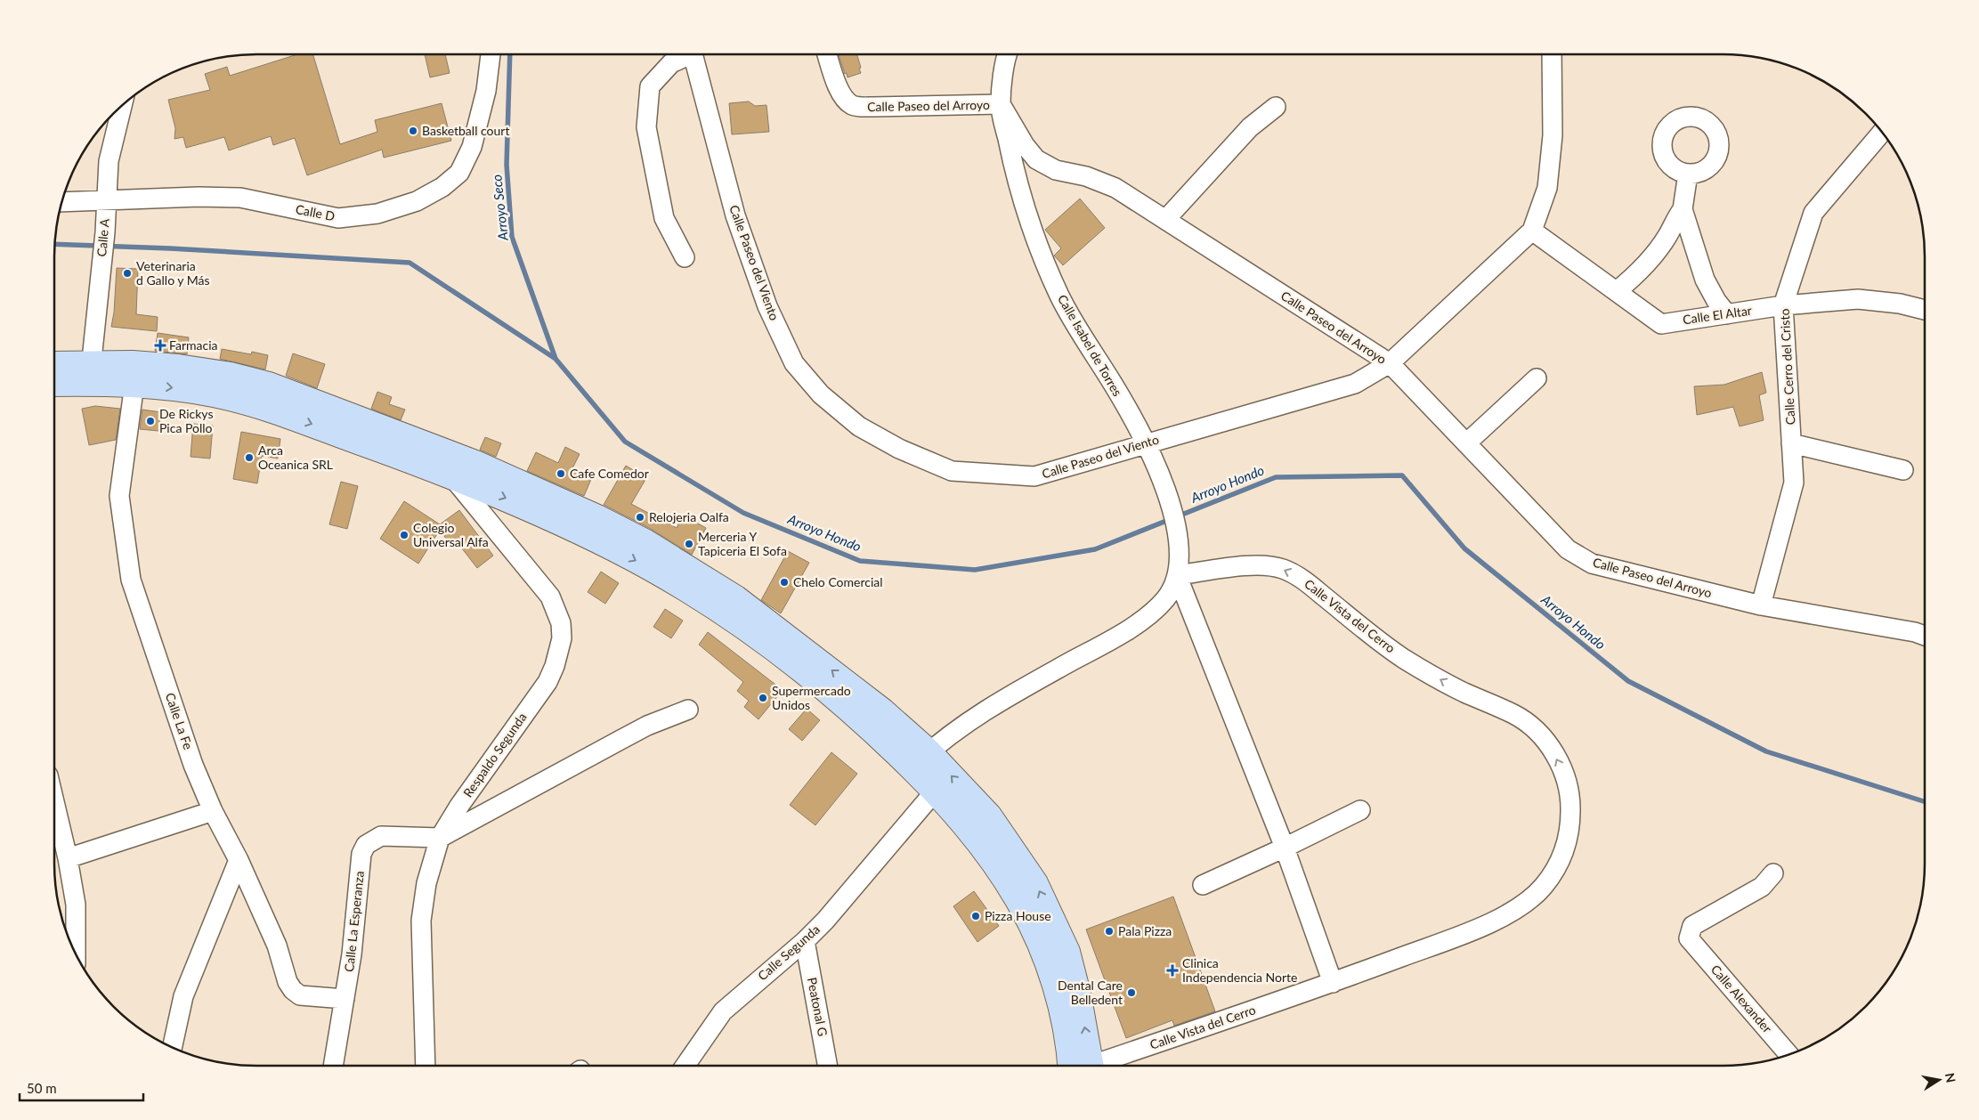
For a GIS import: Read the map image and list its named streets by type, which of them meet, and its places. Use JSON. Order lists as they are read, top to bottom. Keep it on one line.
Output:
{"streets":{"street":["Calle Paseo del Arroyo","Calle D","Calle A","Calle Paseo del Viento","Calle El Altar","Calle Isabel de Torres","Calle Cerro del Cristo","Calle Vista del Cerro","Calle La Fe","Respaldo Segunda","Calle La Esperanza","Calle Segunda","Calle Alexander","Peatonal G"]},"crossings":[["Calle Paseo del Arroyo","Calle Paseo del Viento"],["Calle Paseo del Arroyo","Calle Isabel de Torres"],["Calle Paseo del Arroyo","Calle Cerro del Cristo"],["Calle D","Calle A"],["Calle Paseo del Viento","Calle Isabel de Torres"],["Calle El Altar","Calle Cerro del Cristo"],["Calle Isabel de Torres","Calle Vista del Cerro"],["Calle La Fe","Calle La Esperanza"],["Respaldo Segunda","Calle La Esperanza"],["Calle Segunda","Peatonal G"]],"water":["Arroyo Seco","Arroyo Hondo"],"places":{"other":["Basketball court","Veterinaria d Gallo y Más","De Rickys Pica Pollo","Arca Oceanica SRL","Cafe Comedor","Relojeria Oalfa","Colegio Universal Alfa","Merceria Y Tapiceria El Sofa","Chelo Comercial","Supermercado Unidos","Pizza House","Pala Pizza","Dental Care Belledent"],"health":["Farmacia","Clinica Independencia Norte"]},"scale_bar":"50 m","north":"right"}
